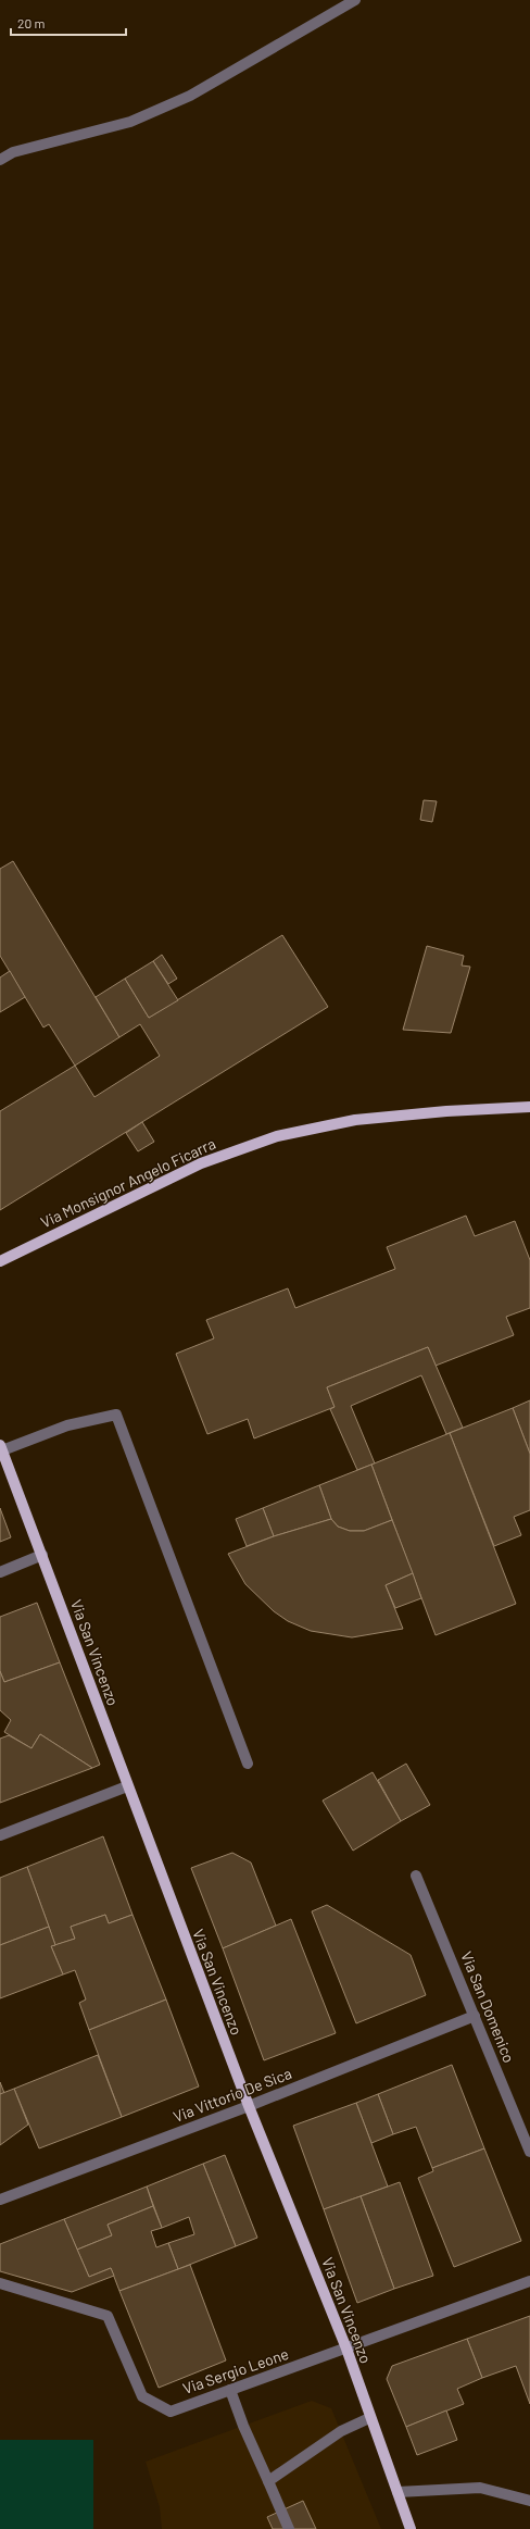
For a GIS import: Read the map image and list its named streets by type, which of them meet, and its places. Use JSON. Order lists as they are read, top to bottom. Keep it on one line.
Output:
{"streets":{"main road":["Via Monsignor Angelo Ficarra","Via San Vincenzo"],"street":["Via San Domenico","Via Vittorio De Sica","Via Sergio Leone"]},"crossings":[["Via San Vincenzo","Via Vittorio De Sica"],["Via San Vincenzo","Via Sergio Leone"],["Via San Domenico","Via Vittorio De Sica"]],"scale_bar":"20 m"}
